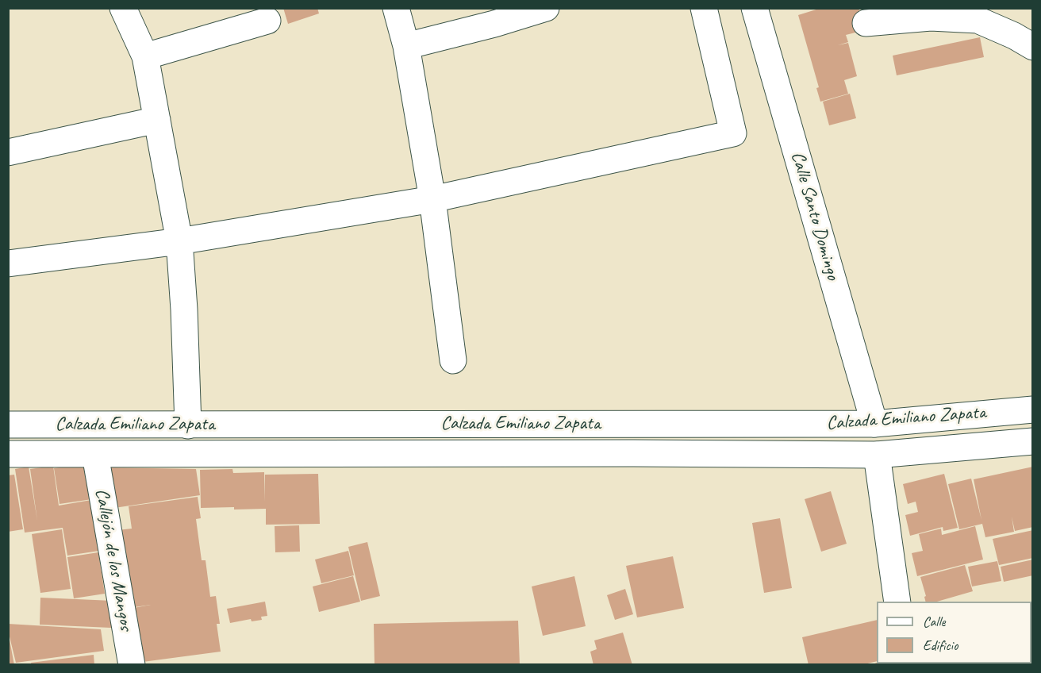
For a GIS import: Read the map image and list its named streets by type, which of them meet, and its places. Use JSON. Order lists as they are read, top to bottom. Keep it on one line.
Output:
{"streets":{"main road":["Calle Santo Domingo","Calzada Emiliano Zapata","Callejón de los Mangos"]},"crossings":[["Calle Santo Domingo","Calzada Emiliano Zapata"],["Calzada Emiliano Zapata","Callejón de los Mangos"]],"legend":["Calle","Edificio"]}
